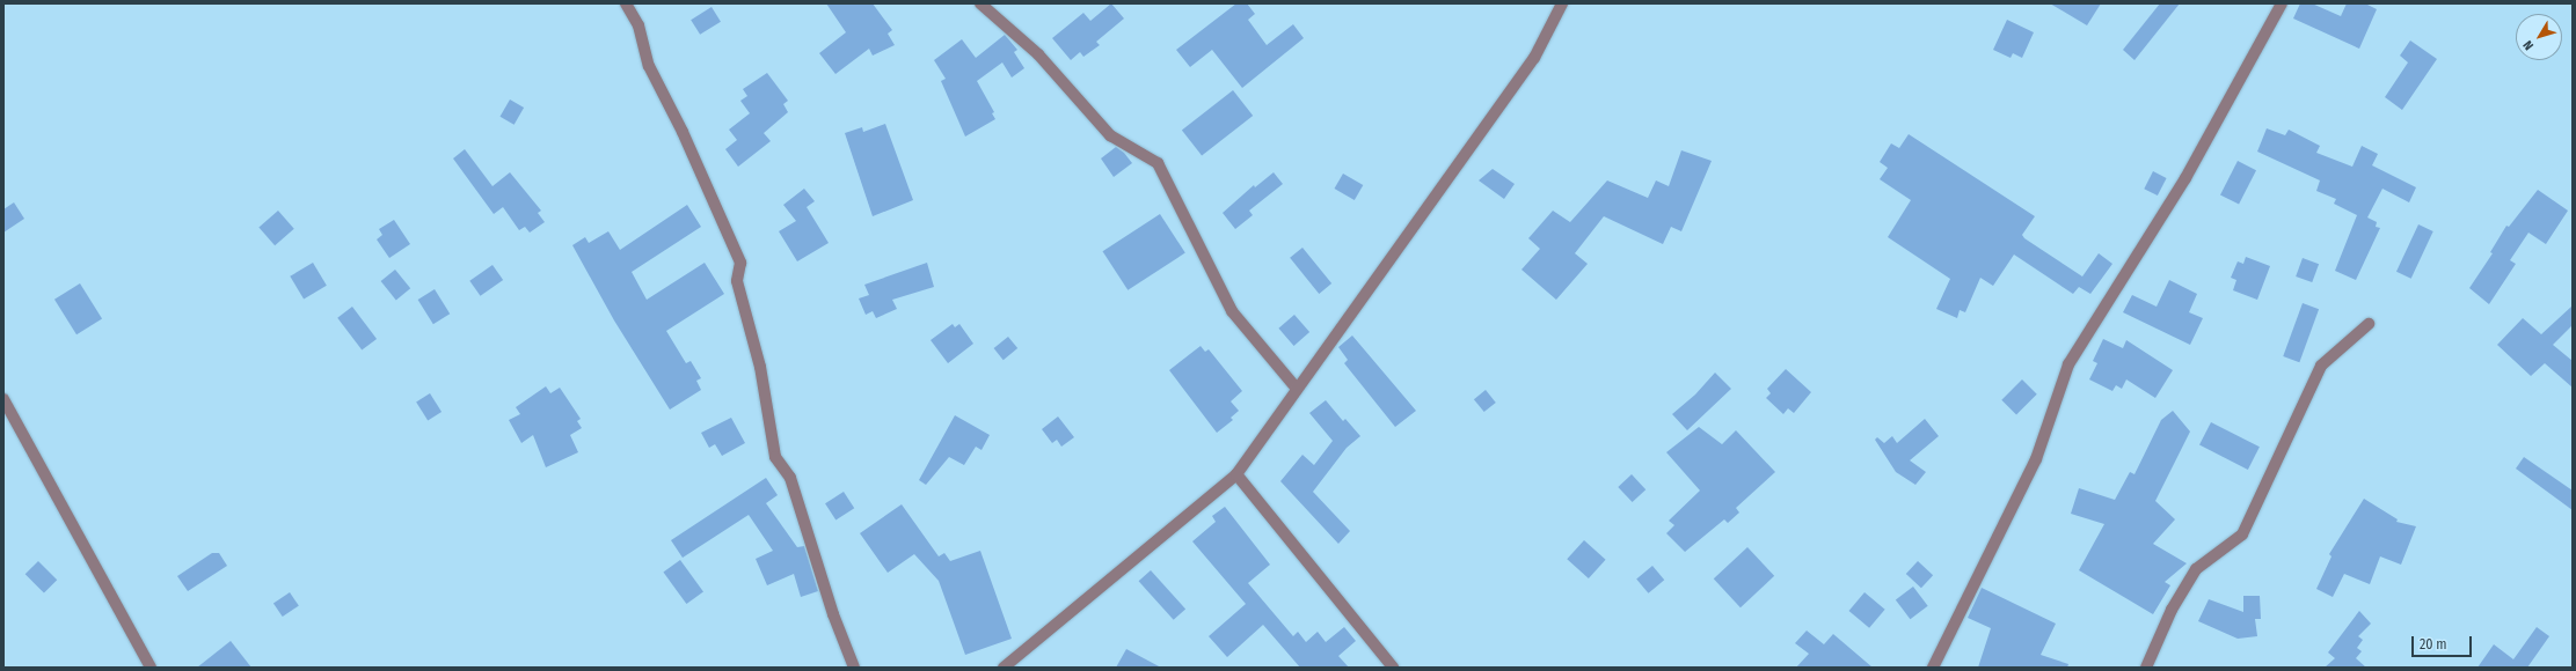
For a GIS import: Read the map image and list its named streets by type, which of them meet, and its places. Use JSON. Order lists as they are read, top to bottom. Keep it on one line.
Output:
{"scale_bar":"20 m","north":"bottom left"}
